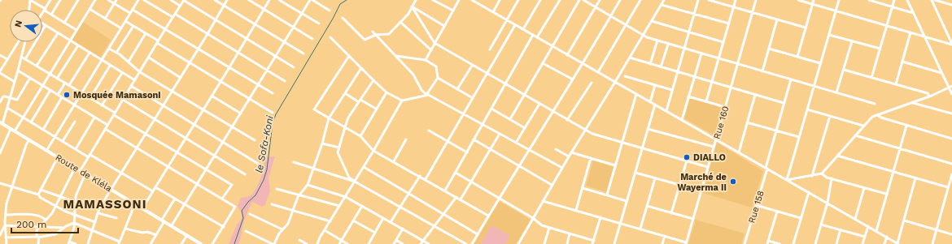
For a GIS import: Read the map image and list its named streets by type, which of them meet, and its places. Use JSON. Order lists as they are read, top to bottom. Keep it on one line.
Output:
{"streets":{"main road":["Route de Kléla"],"street":["Rue 160","Rue 158"]},"districts":["MAMASSONI"],"water":["le Sofa-Koni"],"places":["Mosquée Mamasoni","DIALLO","Marché de Wayerma II"],"scale_bar":"200 m","north":"left"}
